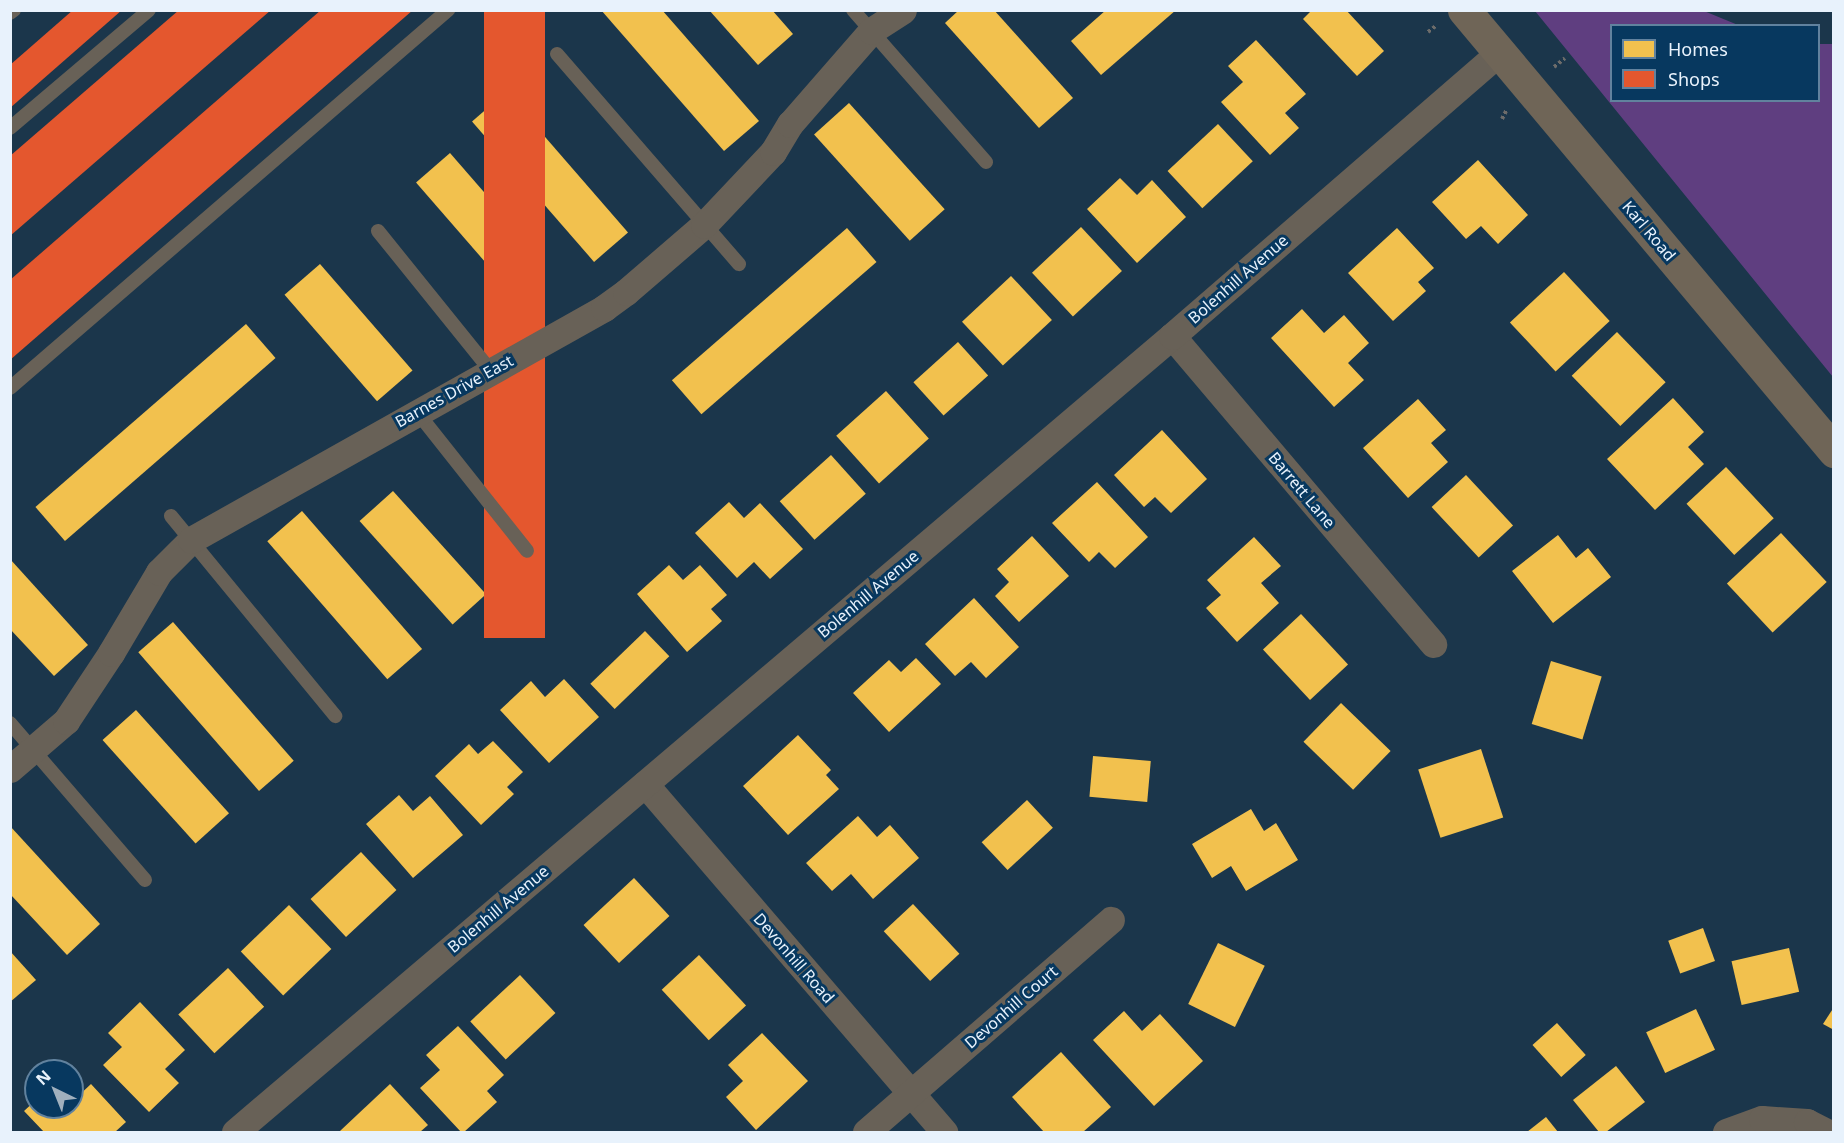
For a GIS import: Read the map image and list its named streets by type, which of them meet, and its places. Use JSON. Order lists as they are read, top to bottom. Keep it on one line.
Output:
{"streets":{"street":["Karl Road","Bolenhill Avenue","Barnes Drive East","Barrett Lane","Devonhill Road","Devonhill Court"]},"crossings":[["Karl Road","Bolenhill Avenue"],["Bolenhill Avenue","Barrett Lane"],["Bolenhill Avenue","Devonhill Road"],["Devonhill Road","Devonhill Court"]],"legend":["Homes","Shops"],"north":"top left"}
